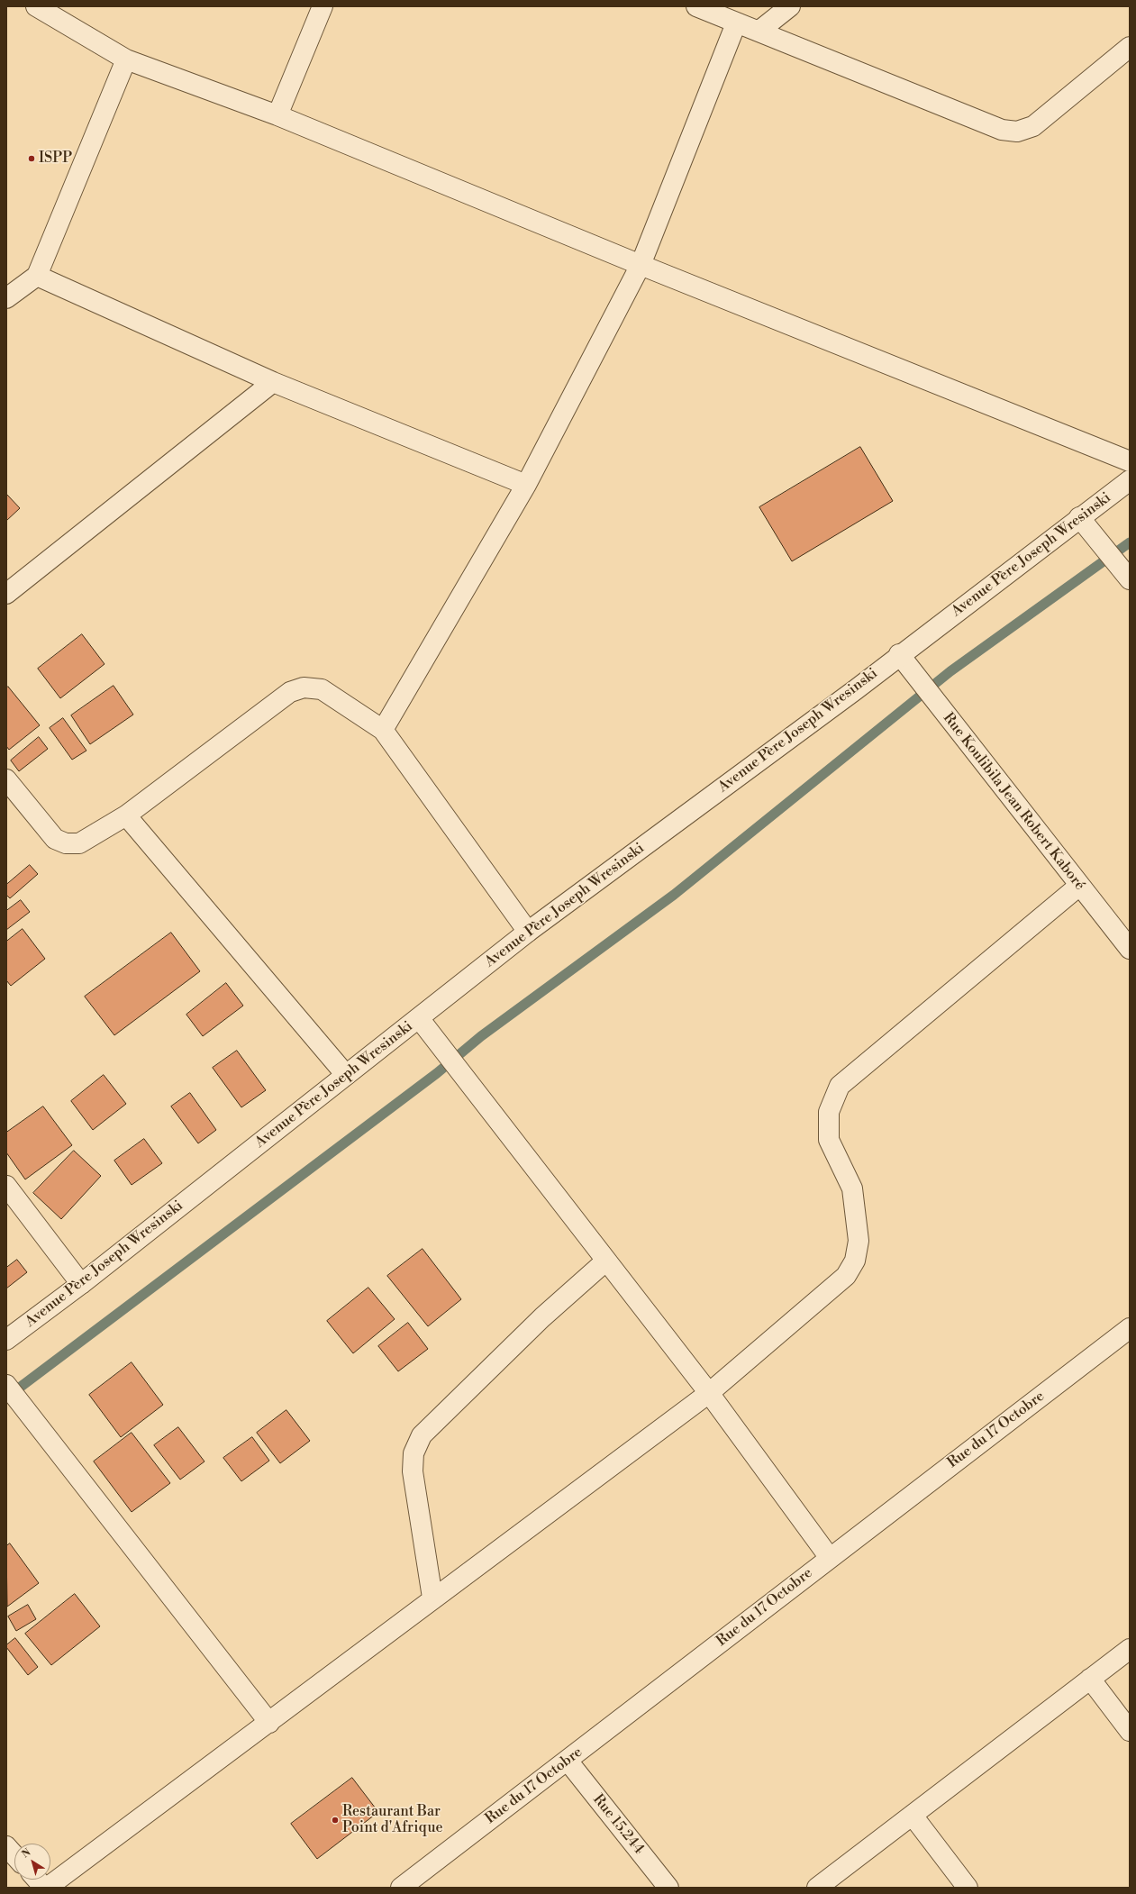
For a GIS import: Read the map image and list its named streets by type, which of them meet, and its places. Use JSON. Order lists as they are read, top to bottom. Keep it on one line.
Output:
{"streets":{"street":["Avenue Père Joseph Wresinski","Rue Koulibila Jean Robert Kaboré","Rue du 17 Octobre","Rue 15.244"]},"crossings":[["Avenue Père Joseph Wresinski","Rue Koulibila Jean Robert Kaboré"],["Rue du 17 Octobre","Rue 15.244"]],"places":["ISPP","Restaurant Bar Point d'Afrique"],"north":"top left"}
